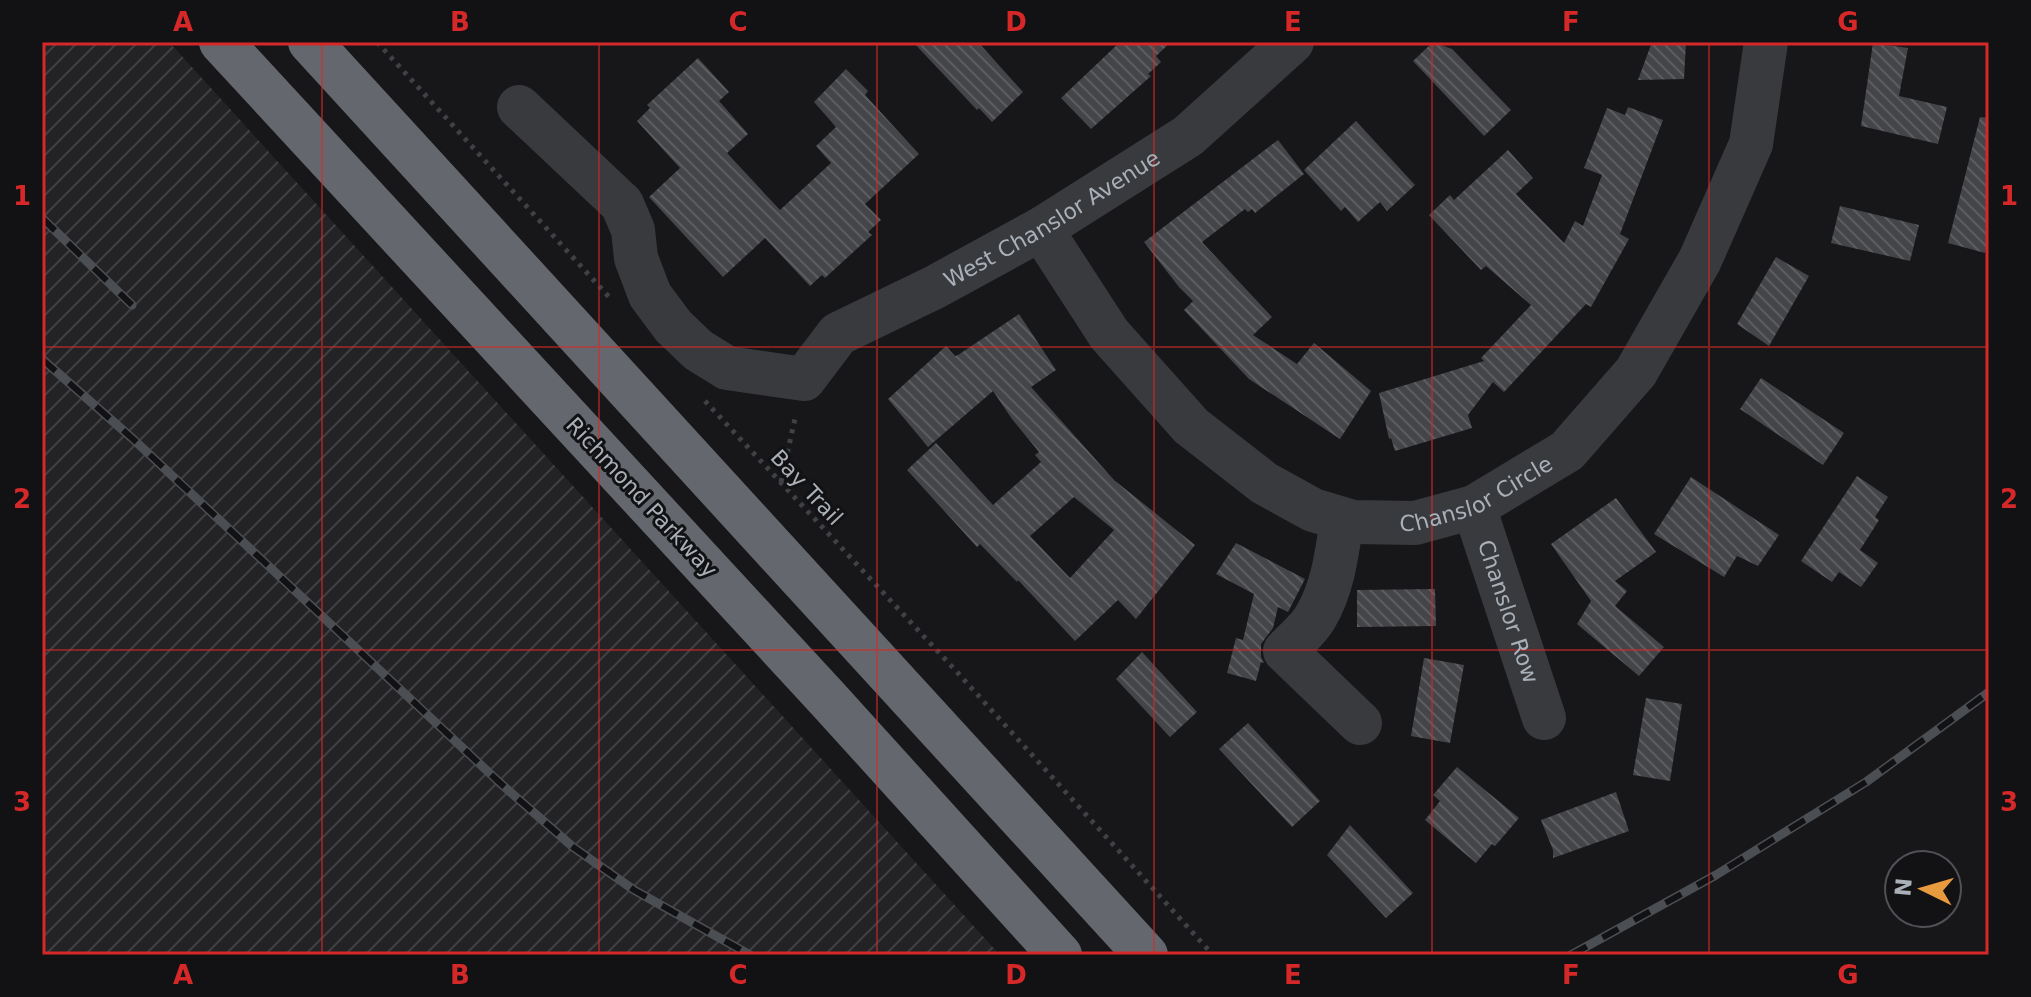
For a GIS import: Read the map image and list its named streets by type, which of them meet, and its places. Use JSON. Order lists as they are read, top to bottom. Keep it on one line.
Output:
{"streets":{"highway":["Richmond Parkway"],"street":["West Chanslor Avenue","Chanslor Circle","Chanslor Row"],"path":["Bay Trail"]},"crossings":[["West Chanslor Avenue","Chanslor Circle"],["Chanslor Circle","Chanslor Row"]],"north":"left","grid":{"columns":["A","B","C","D","E","F","G"],"rows":["1","2","3"]}}
